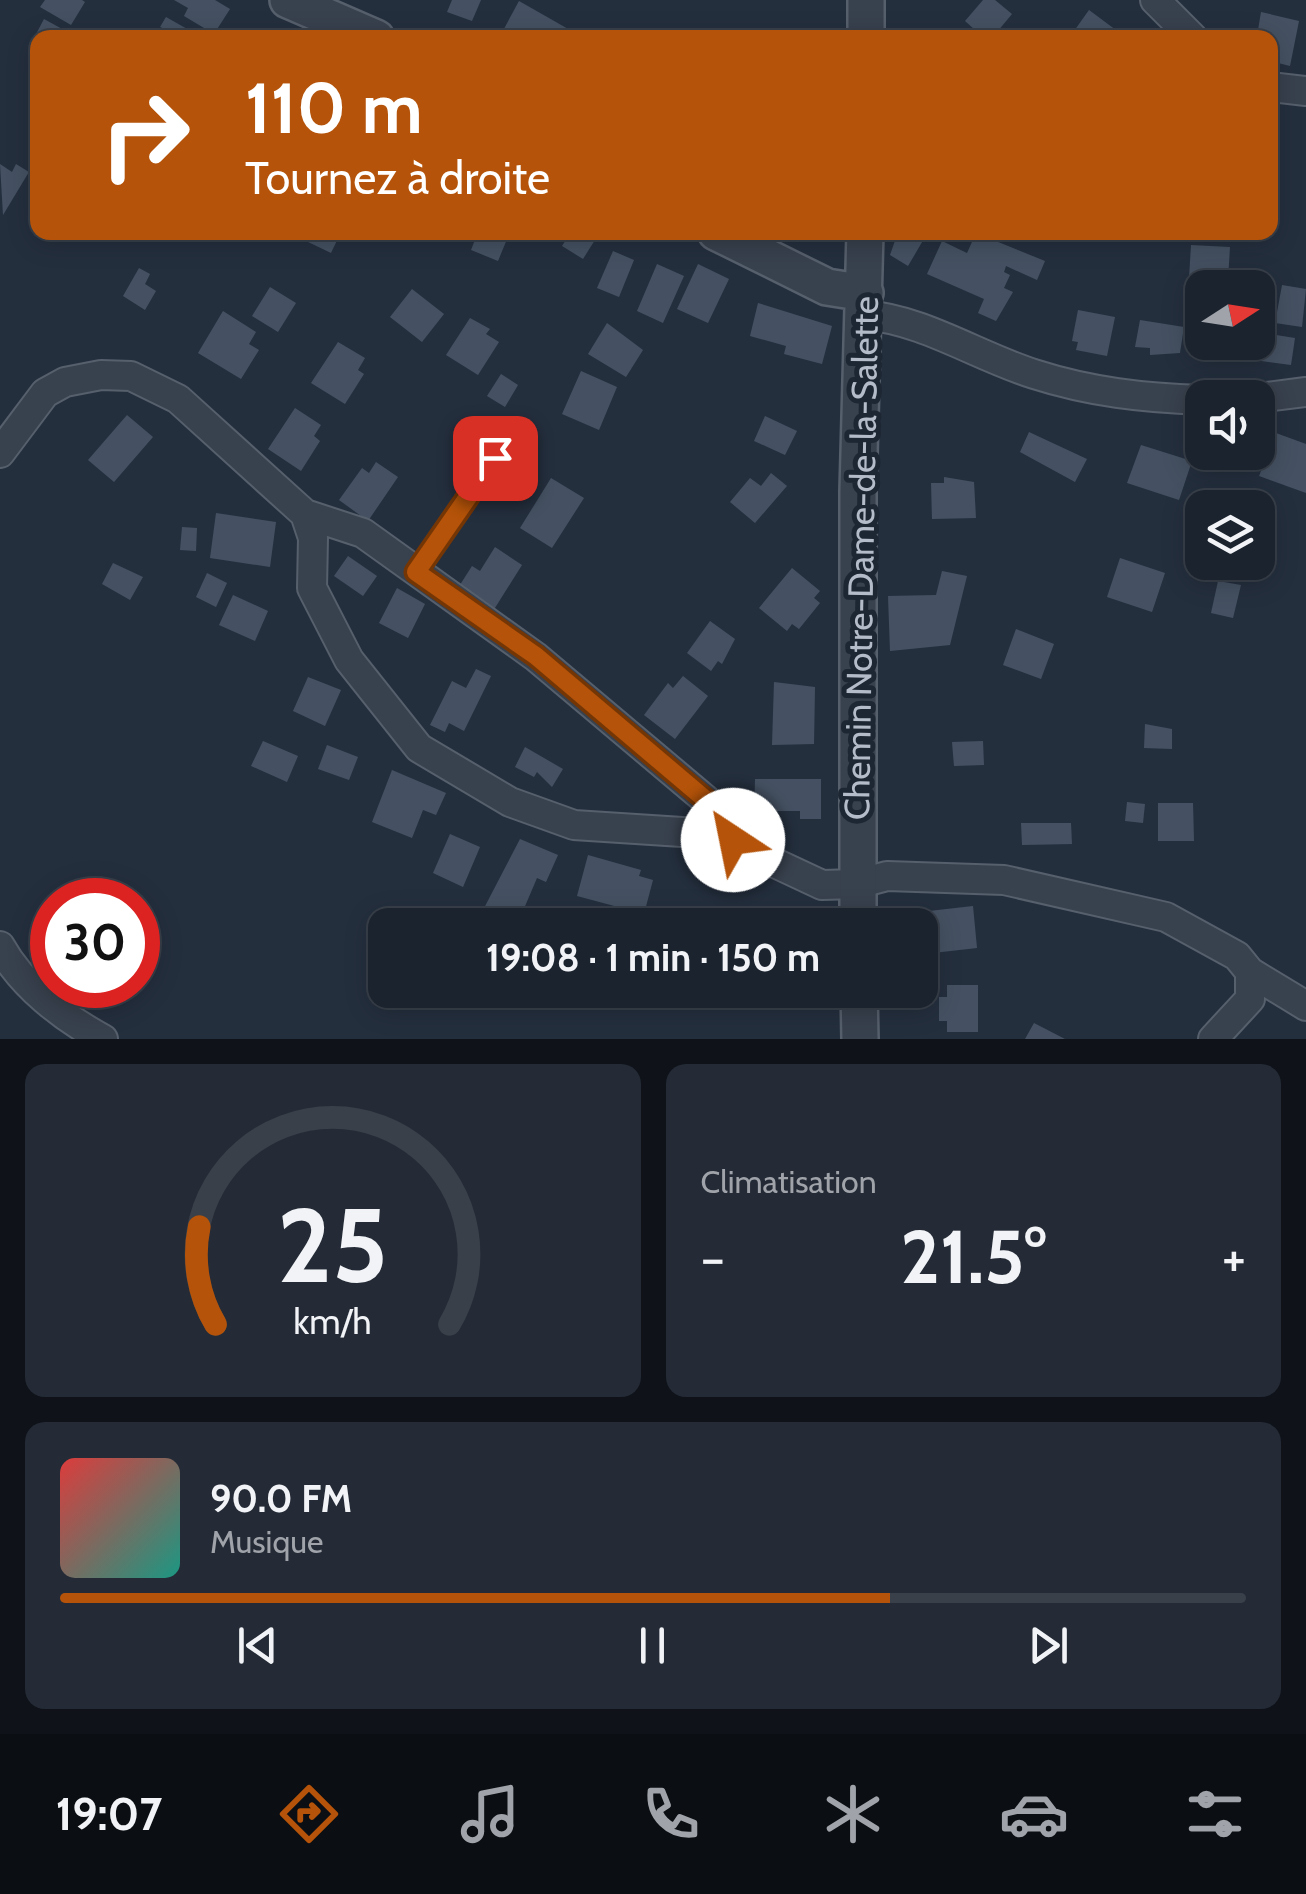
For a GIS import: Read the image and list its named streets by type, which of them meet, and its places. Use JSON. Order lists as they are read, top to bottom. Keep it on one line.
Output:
{"streets":{"street":["Chemin Notre-Dame-de-la-Salette"]},"north":"right","page":{"turn":["110 m","Tournez à droite"],"limit":"30","trip":"19:08 · 1 min · 150 m","tile":"Climatisation","heat":["−","21.5°","+"],"song":["90.0 FM","Musique"],"tabs":"19:07","gauge":["25","km/h"]}}
